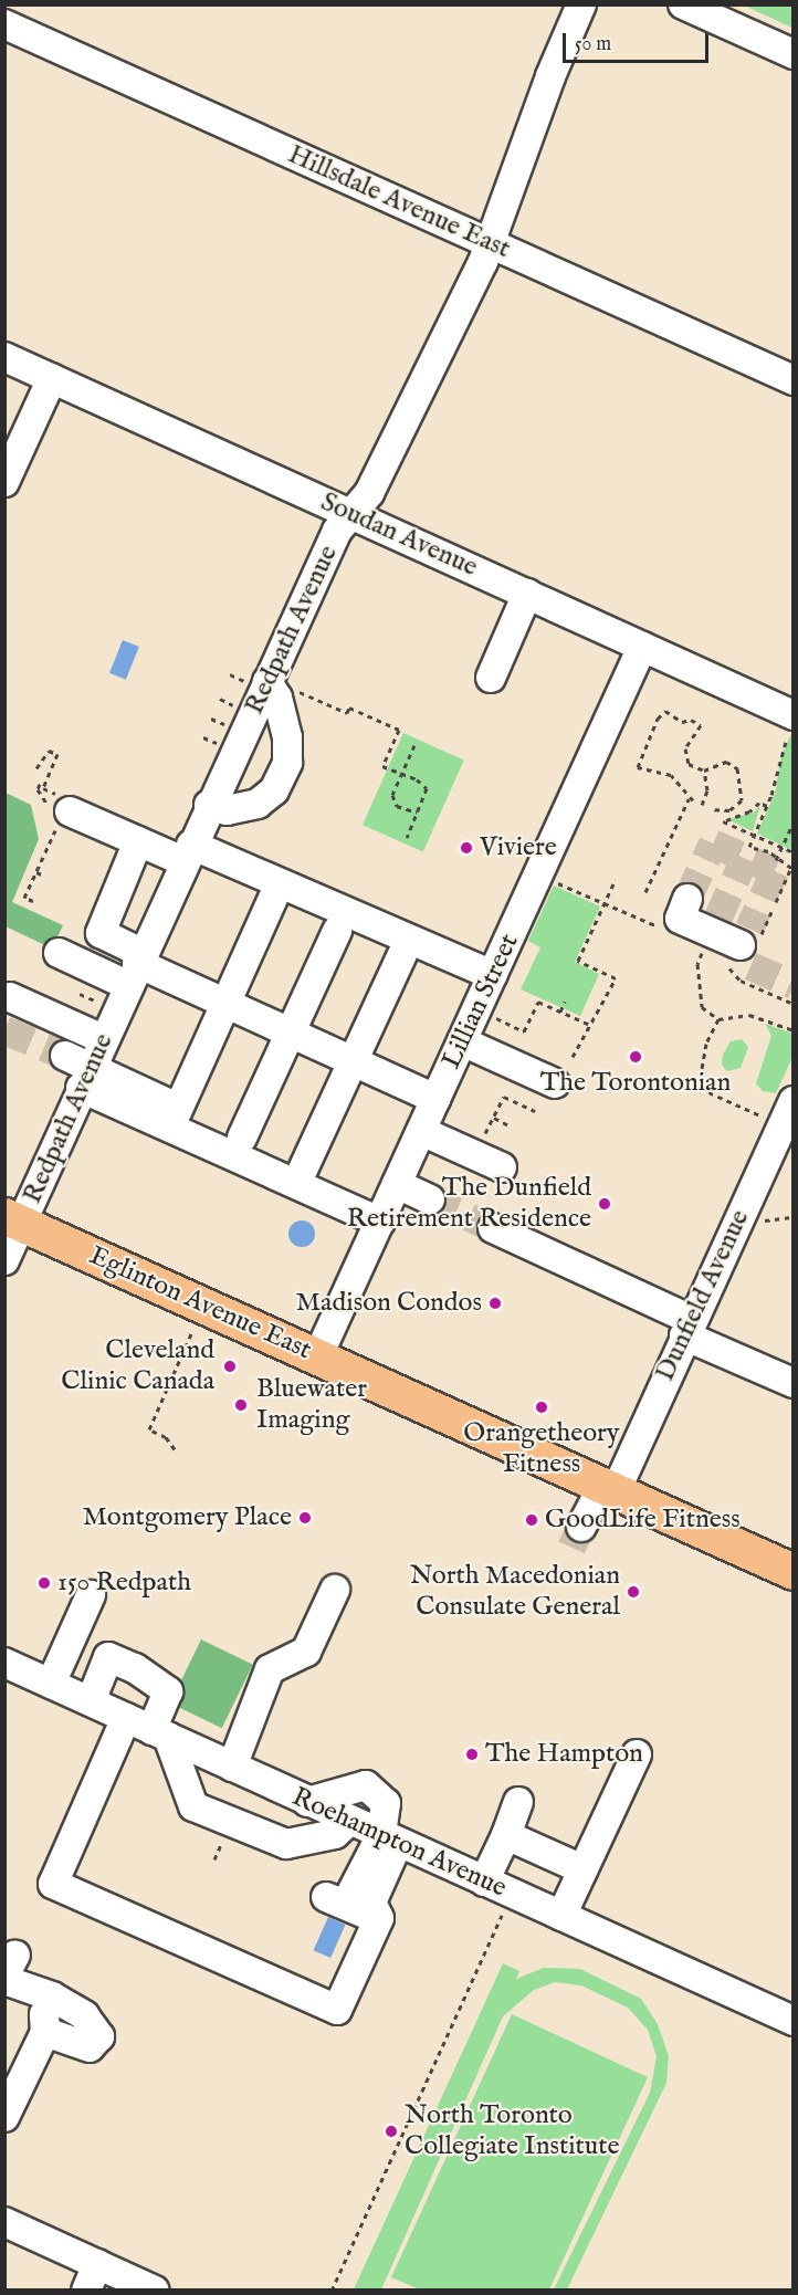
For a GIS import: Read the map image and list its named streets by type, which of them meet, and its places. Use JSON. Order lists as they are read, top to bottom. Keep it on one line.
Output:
{"streets":{"main road":["Eglinton Avenue East"],"street":["Hillsdale Avenue East","Soudan Avenue","Redpath Avenue","Lillian Street","Dunfield Avenue","Roehampton Avenue"]},"crossings":[["Hillsdale Avenue East","Redpath Avenue"],["Soudan Avenue","Redpath Avenue"],["Soudan Avenue","Lillian Street"],["Redpath Avenue","Eglinton Avenue East"],["Lillian Street","Eglinton Avenue East"],["Dunfield Avenue","Eglinton Avenue East"]],"places":["Viviere","The Torontonian","The Dunfield Retirement Residence","Madison Condos","Cleveland Clinic Canada","Bluewater Imaging","Orangetheory Fitness","Montgomery Place","GoodLife Fitness","150 Redpath","North Macedonian Consulate General","The Hampton","North Toronto Collegiate Institute"],"scale_bar":"50 m"}
